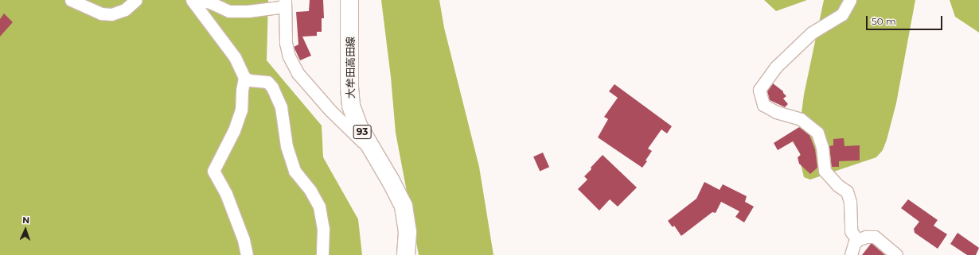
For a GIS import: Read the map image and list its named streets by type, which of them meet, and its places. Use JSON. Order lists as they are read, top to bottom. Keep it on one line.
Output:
{"streets":{"main road":["大牟田高田線","93"]},"scale_bar":"50 m","north":"top"}
